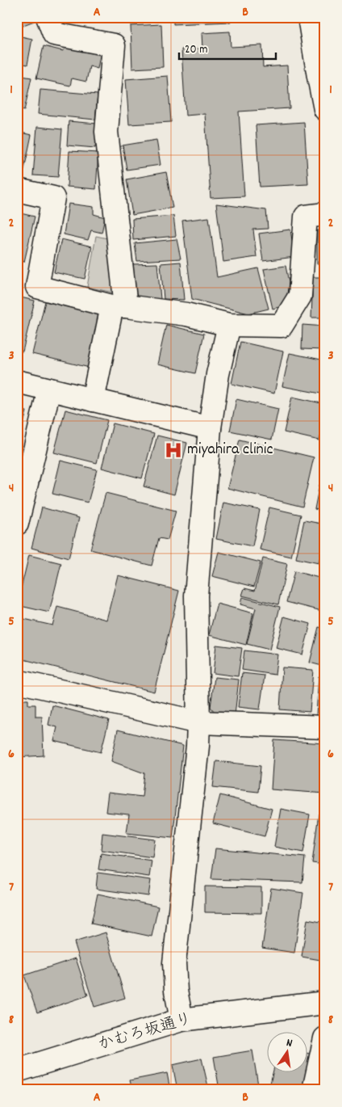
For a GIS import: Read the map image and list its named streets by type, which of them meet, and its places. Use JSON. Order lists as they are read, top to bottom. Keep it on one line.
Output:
{"streets":{"street":["かむろ坂通り"]},"places":{"hospital":["miyahira clinic"]},"scale_bar":"20 m","north":"top","grid":{"columns":["A","B"],"rows":["1","2","3","4","5","6","7","8"]}}
